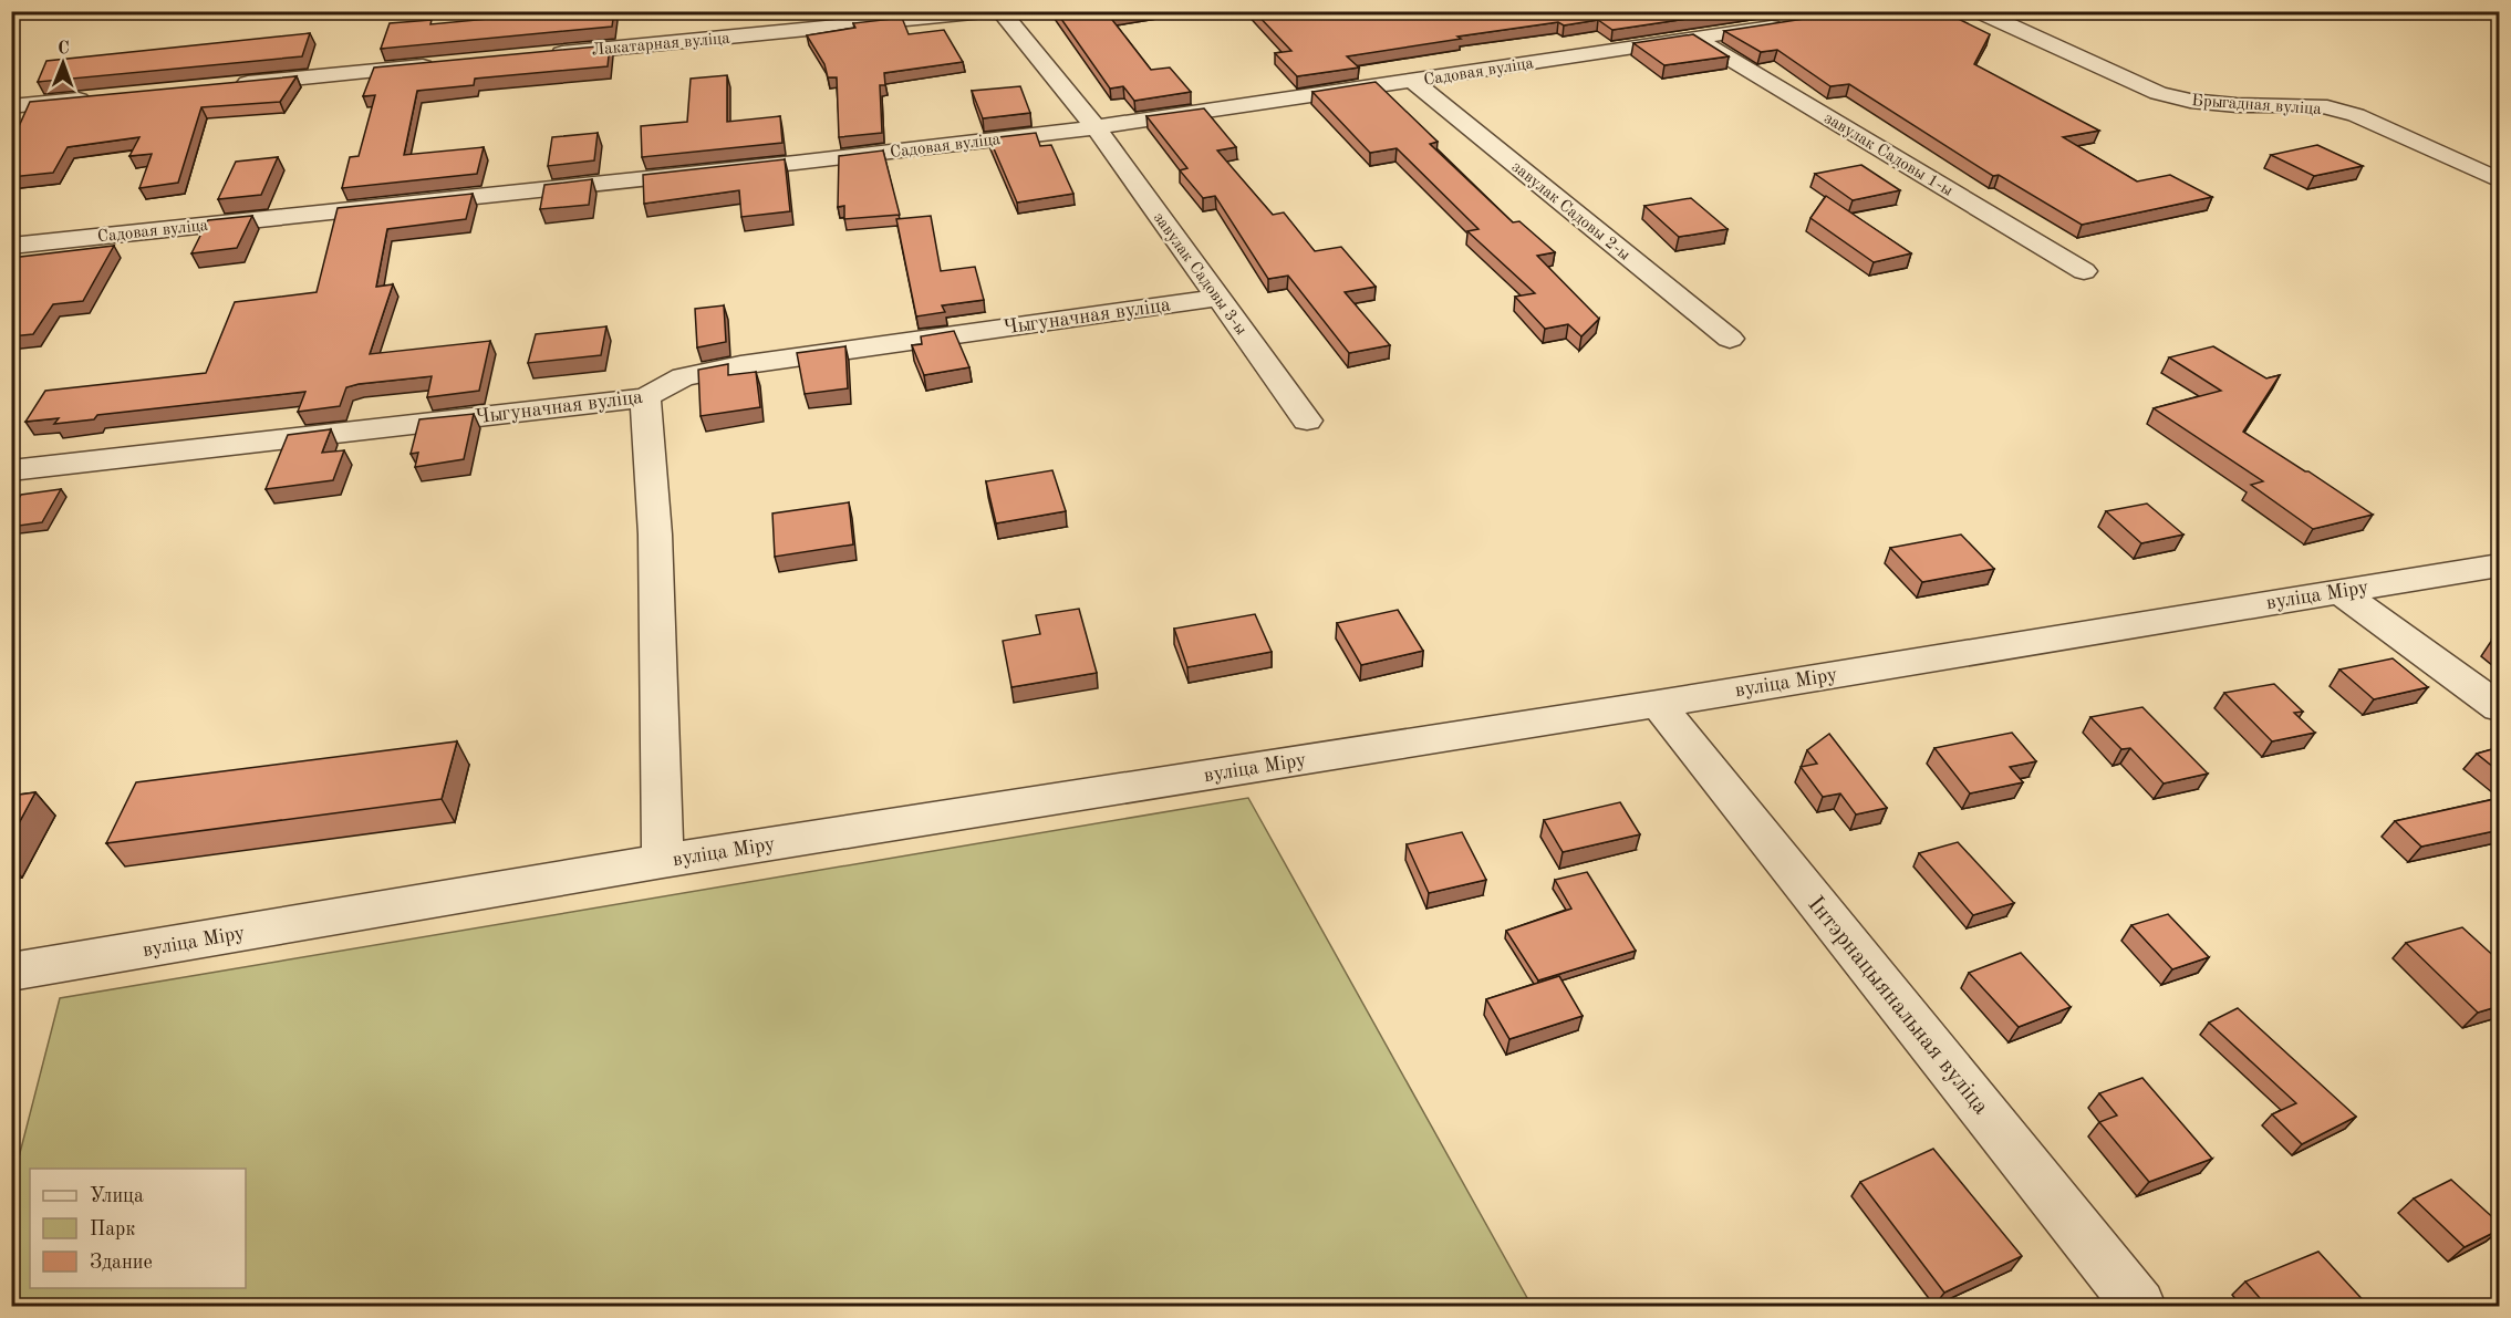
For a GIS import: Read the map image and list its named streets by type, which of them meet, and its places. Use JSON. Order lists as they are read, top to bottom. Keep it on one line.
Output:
{"streets":{"street":["Лакатарная вуліца","Садовая вуліца","Брыгадная вуліца","завулак Садовы 1-ы","завулак Садовы 2-ы","завулак Садовы 3-ы","Чыгуначная вуліца","вуліца Міру","Інтэрнацыянальная вуліца"]},"crossings":[["Садовая вуліца","завулак Садовы 1-ы"],["Садовая вуліца","завулак Садовы 2-ы"],["Садовая вуліца","завулак Садовы 3-ы"],["завулак Садовы 3-ы","Чыгуначная вуліца"],["вуліца Міру","Інтэрнацыянальная вуліца"]],"legend":["Улица","Парк","Здание"],"north":"top"}
